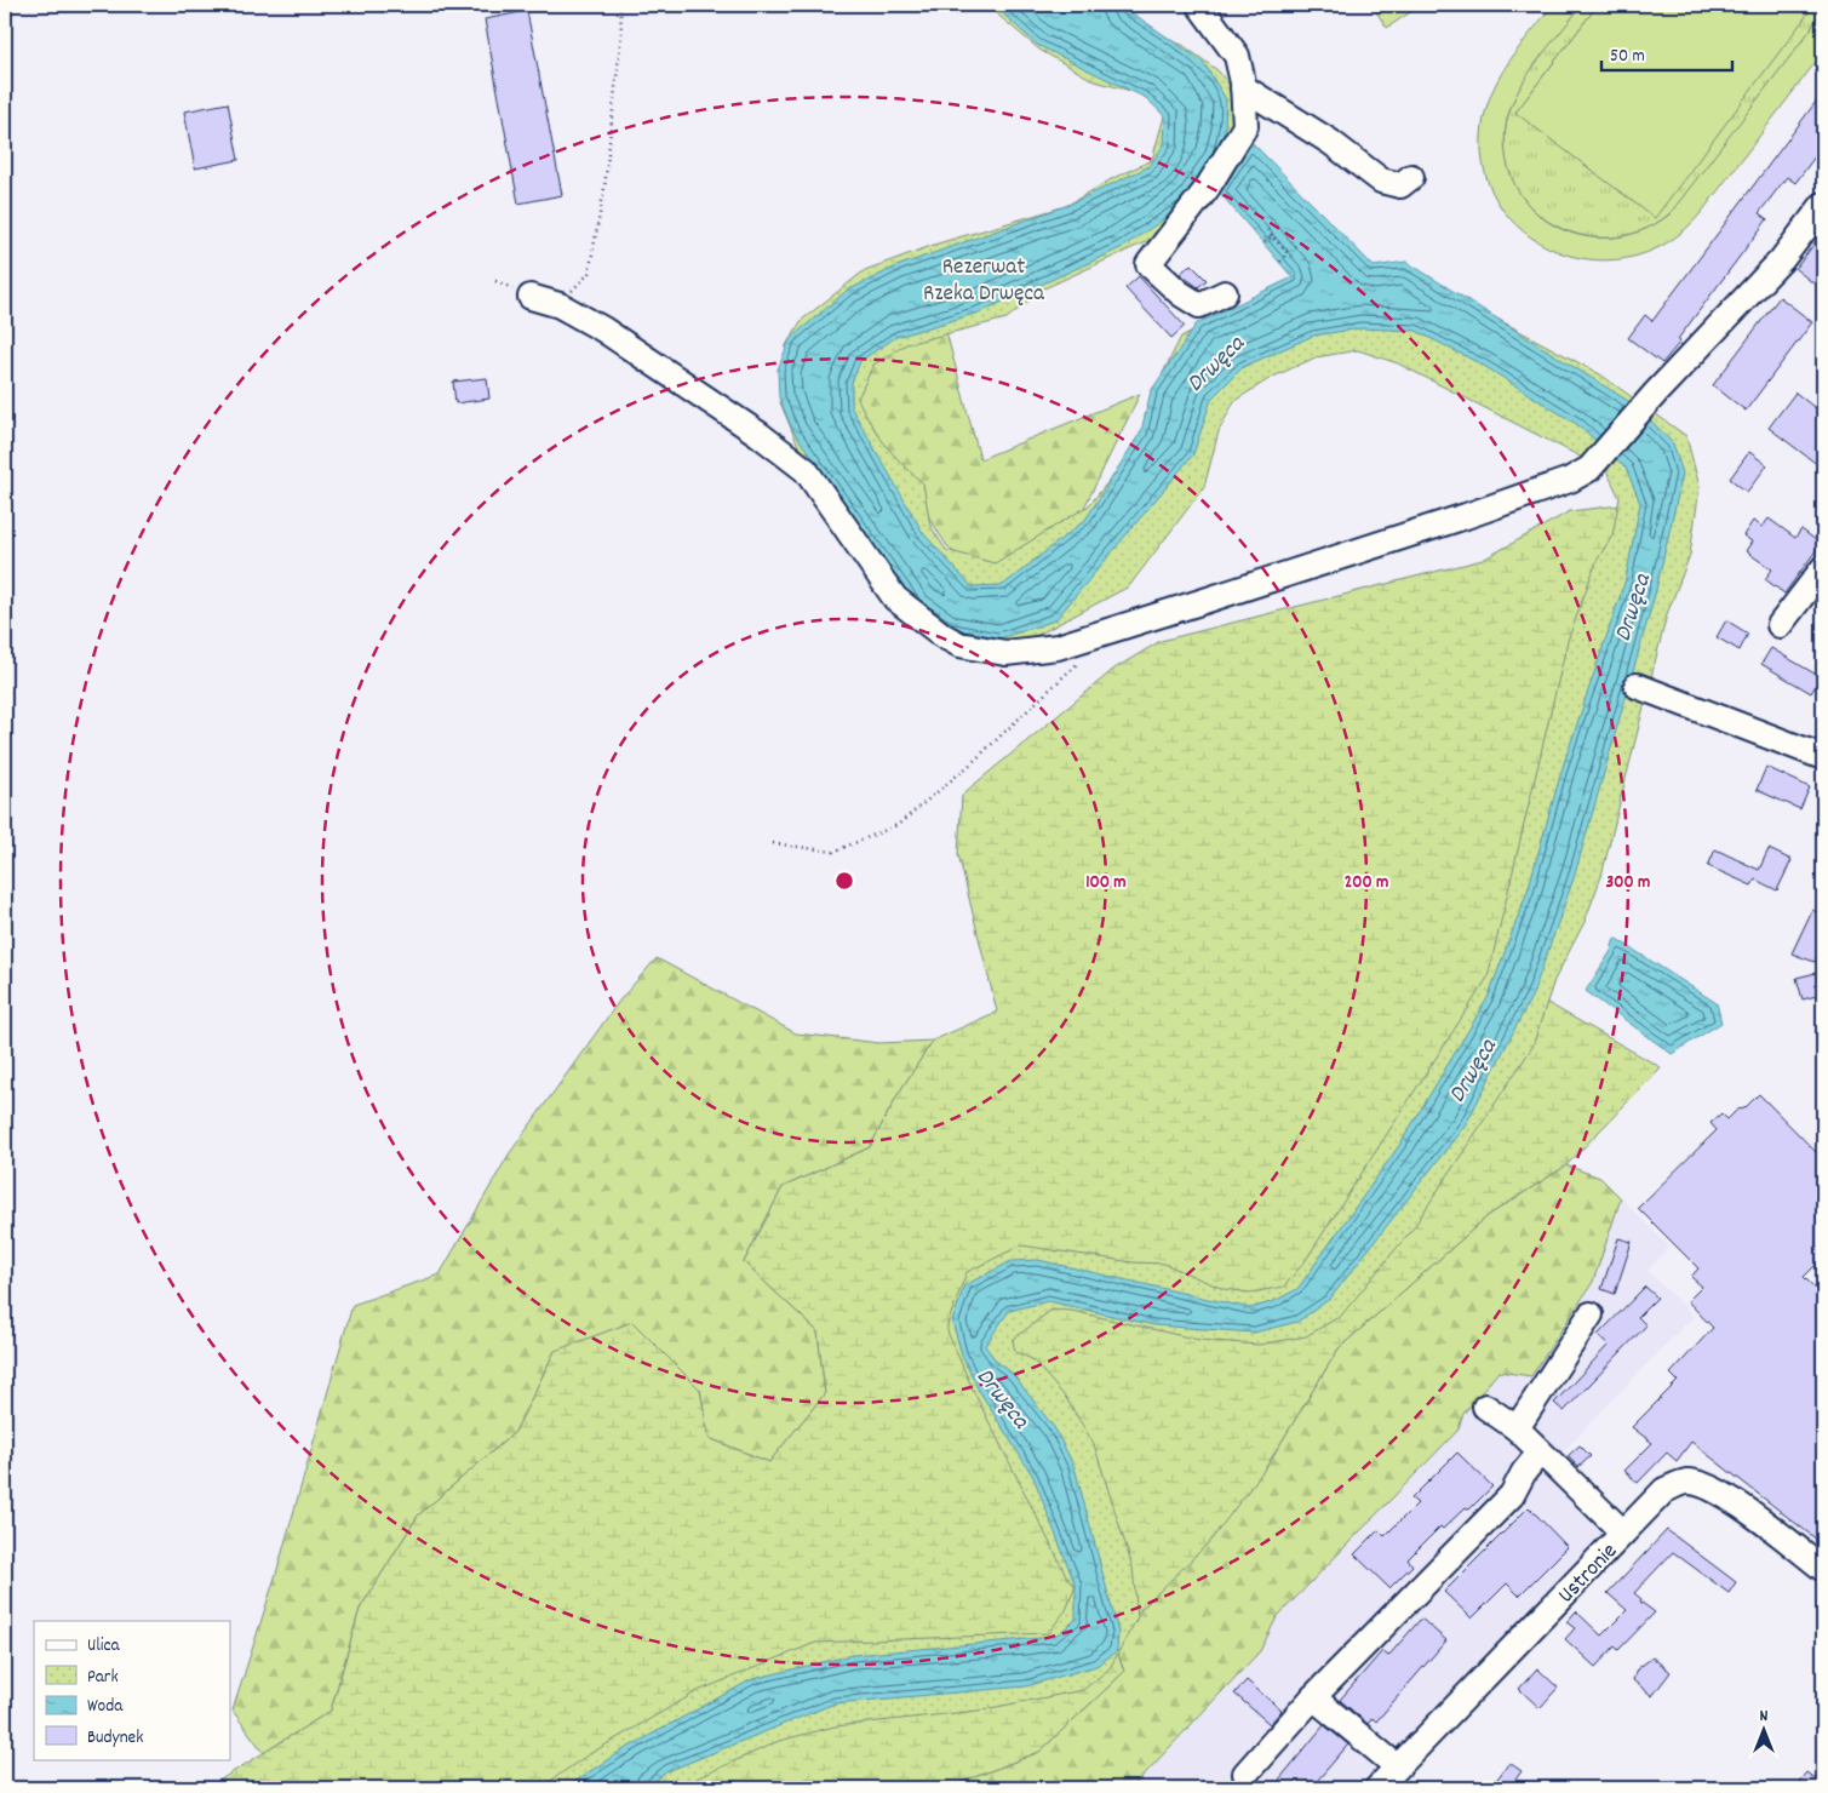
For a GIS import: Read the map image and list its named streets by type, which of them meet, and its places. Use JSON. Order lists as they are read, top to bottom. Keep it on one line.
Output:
{"streets":{"street":["Ustronie"]},"water":["Drwęca"],"parks":["Rezerwat Rzeka Drwęca"],"legend":["Ulica","Park","Woda","Budynek"],"scale_bar":"50 m","north":"top","rings":["100 m","200 m","300 m"]}
